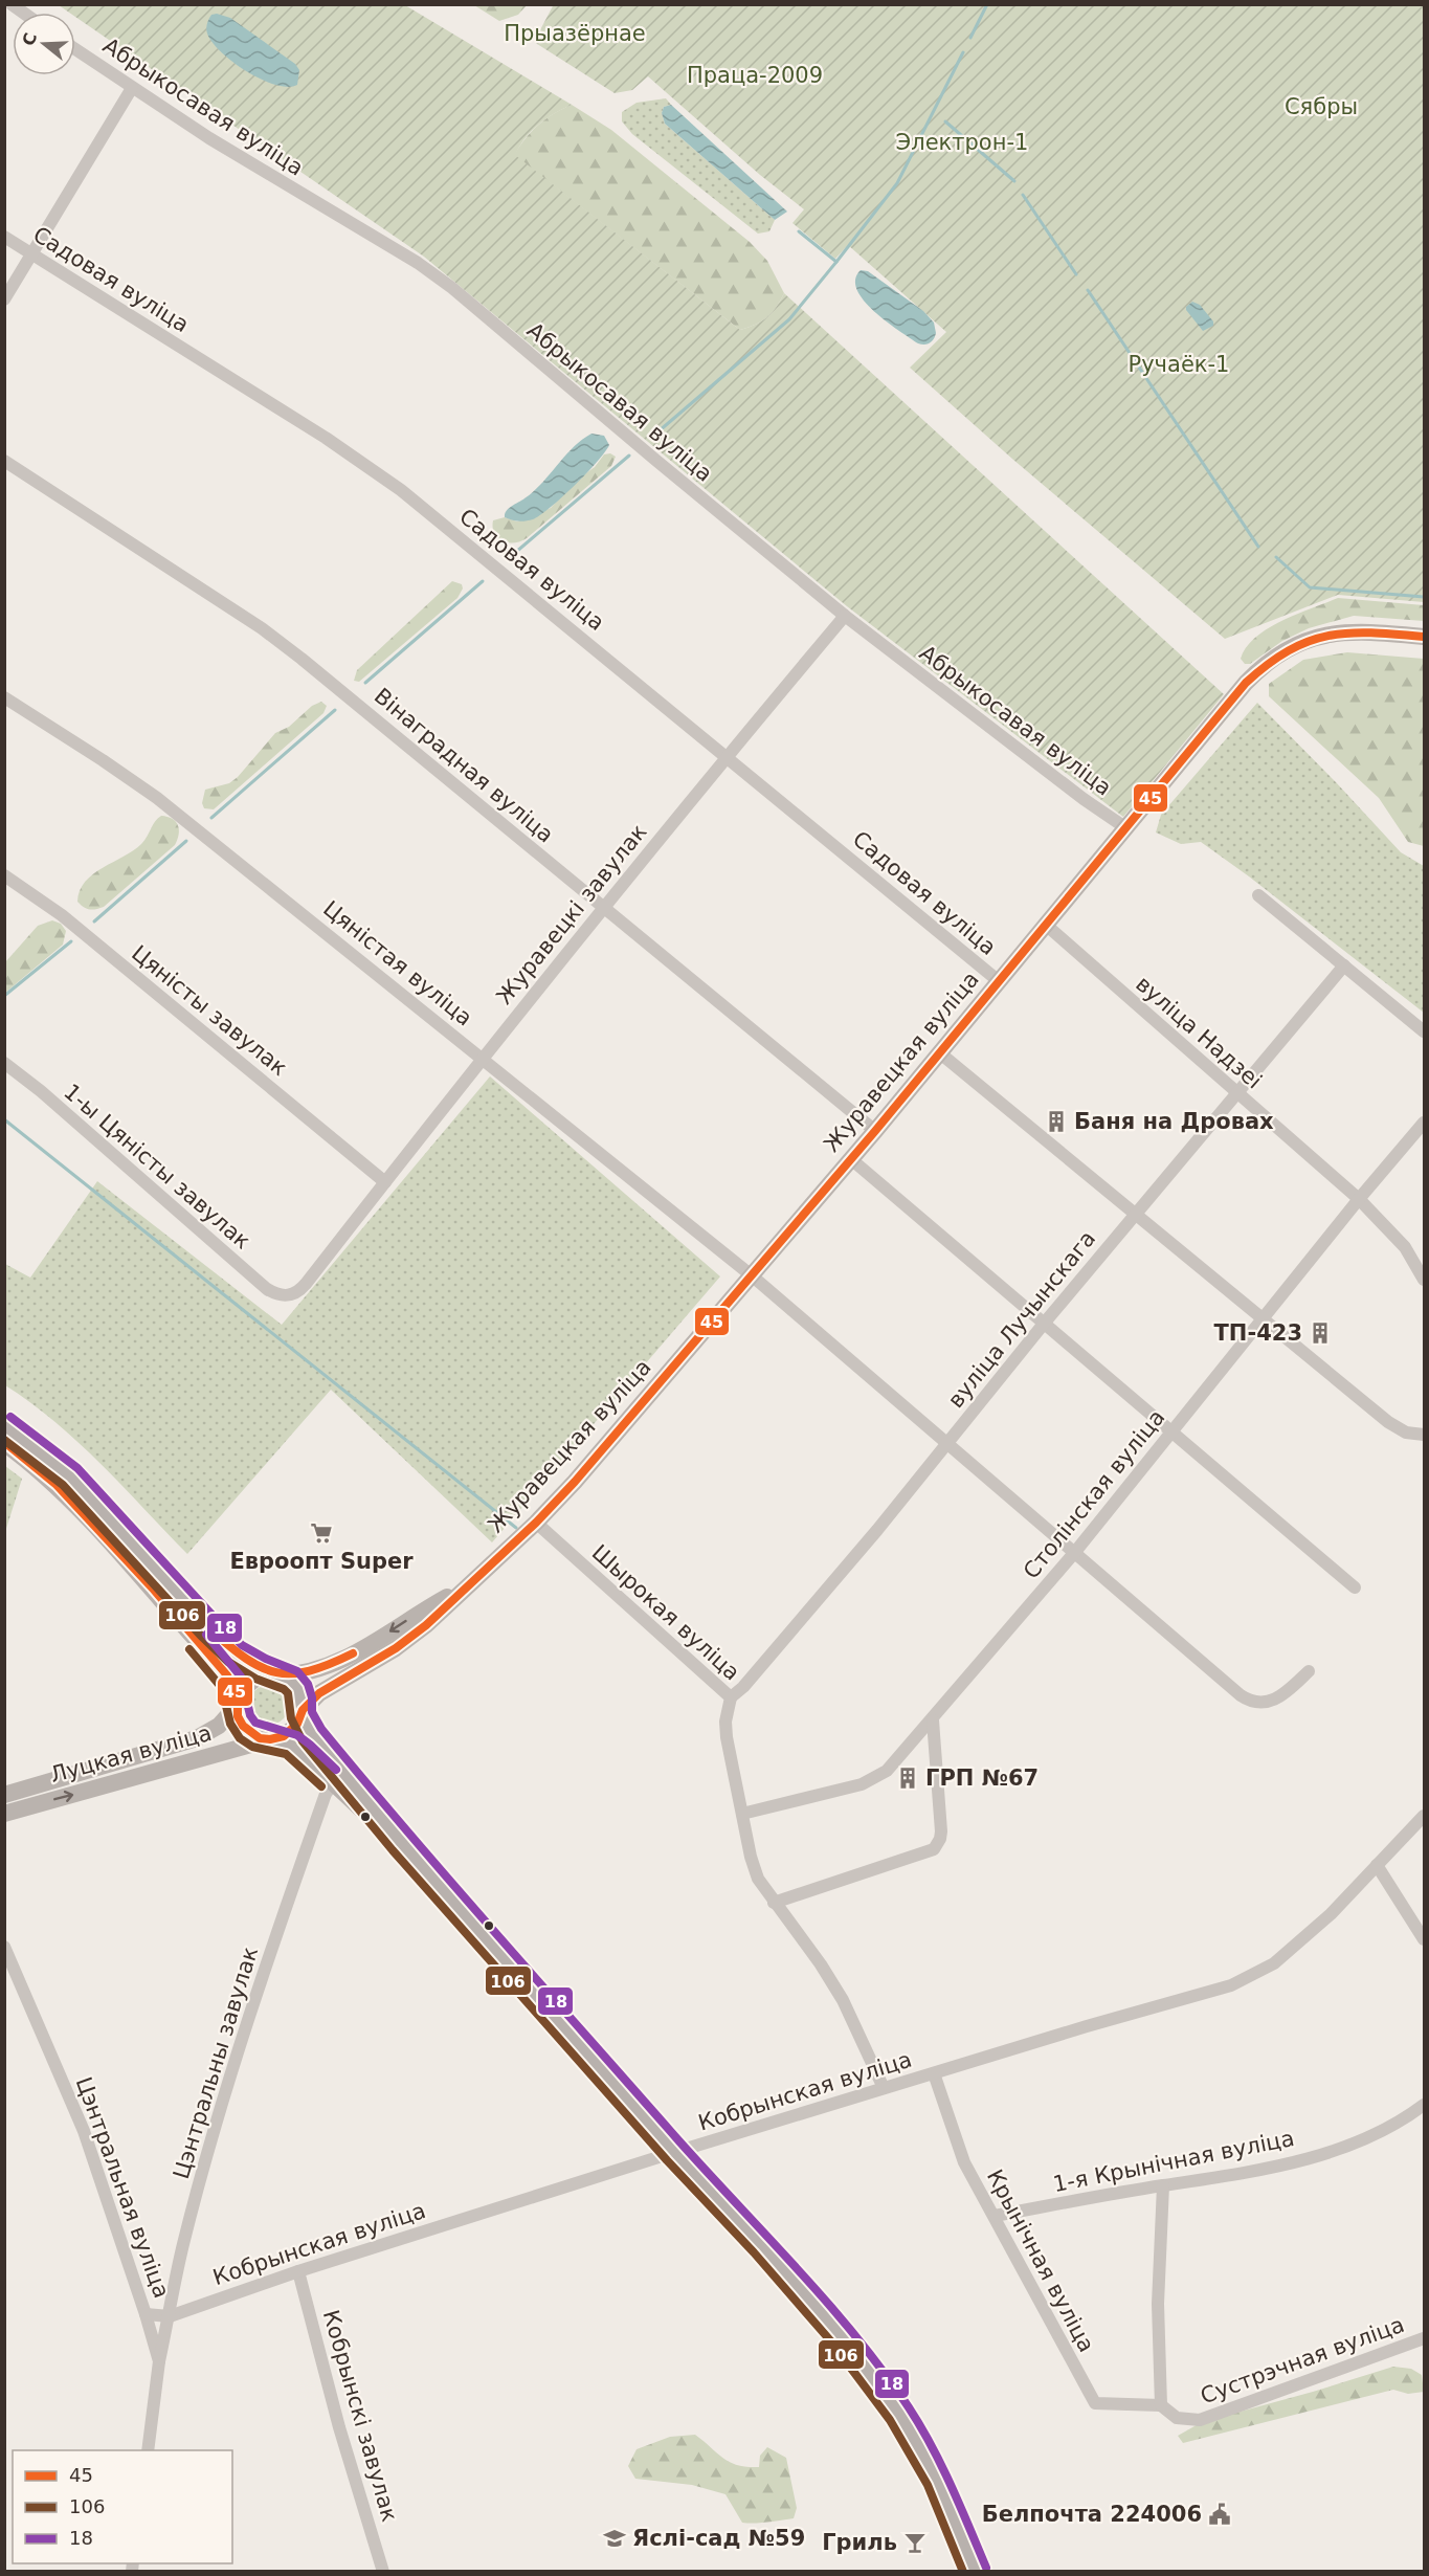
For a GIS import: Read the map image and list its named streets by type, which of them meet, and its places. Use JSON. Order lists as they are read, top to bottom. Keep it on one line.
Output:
{"streets":{"street":["Абрыкосавая вуліца","Садовая вуліца","Вінаградная вуліца","Журавецкі завулак","Цяністая вуліца","Цяністы завулак","вуліца Надзеі","Журавецкая вуліца","1-ы Цяністы завулак","вуліца Лучынскага","Столінская вуліца","Шырокая вуліца","Луцкая вуліца","Цэнтральны завулак","Кобрынская вуліца","1-я Крынічная вуліца","Цэнтральная вуліца","Крынічная вуліца","Сустрэчная вуліца","Кобрынскі завулак"]},"crossings":[["Абрыкосавая вуліца","Журавецкі завулак"],["Абрыкосавая вуліца","Журавецкая вуліца"],["Садовая вуліца","Журавецкі завулак"],["Садовая вуліца","Журавецкая вуліца"],["Вінаградная вуліца","Журавецкі завулак"],["Вінаградная вуліца","Журавецкая вуліца"],["Журавецкі завулак","Цяністая вуліца"],["Журавецкі завулак","Цяністы завулак"],["Журавецкі завулак","1-ы Цяністы завулак"],["Цяністая вуліца","Журавецкая вуліца"],["Цяністая вуліца","вуліца Лучынскага"],["Цяністая вуліца","Столінская вуліца"],["вуліца Надзеі","Журавецкая вуліца"],["вуліца Надзеі","вуліца Лучынскага"],["вуліца Надзеі","Столінская вуліца"],["Журавецкая вуліца","Шырокая вуліца"],["Журавецкая вуліца","Луцкая вуліца"],["вуліца Лучынскага","Шырокая вуліца"],["Столінская вуліца","Шырокая вуліца"],["Шырокая вуліца","Кобрынская вуліца"],["Цэнтральны завулак","Кобрынская вуліца"],["Цэнтральны завулак","Цэнтральная вуліца"],["Кобрынская вуліца","Цэнтральная вуліца"],["Кобрынская вуліца","Крынічная вуліца"],["Кобрынская вуліца","Кобрынскі завулак"],["1-я Крынічная вуліца","Крынічная вуліца"],["Крынічная вуліца","Сустрэчная вуліца"]],"parks":["Прыазёрнае","Праца-2009","Сябры","Электрон-1","Ручаёк-1"],"places":{"building":["Баня на Дровах","ТП-423","ГРП №67"],"supermarket":["Евроопт Super"],"public building":["Белпочта 224006"],"school or university":["Яслі-сад №59"],"bar":["Гриль"]},"lines":["transit line 45","transit line 18","transit line 106"],"legend":["45","106","18"],"north":"left"}
